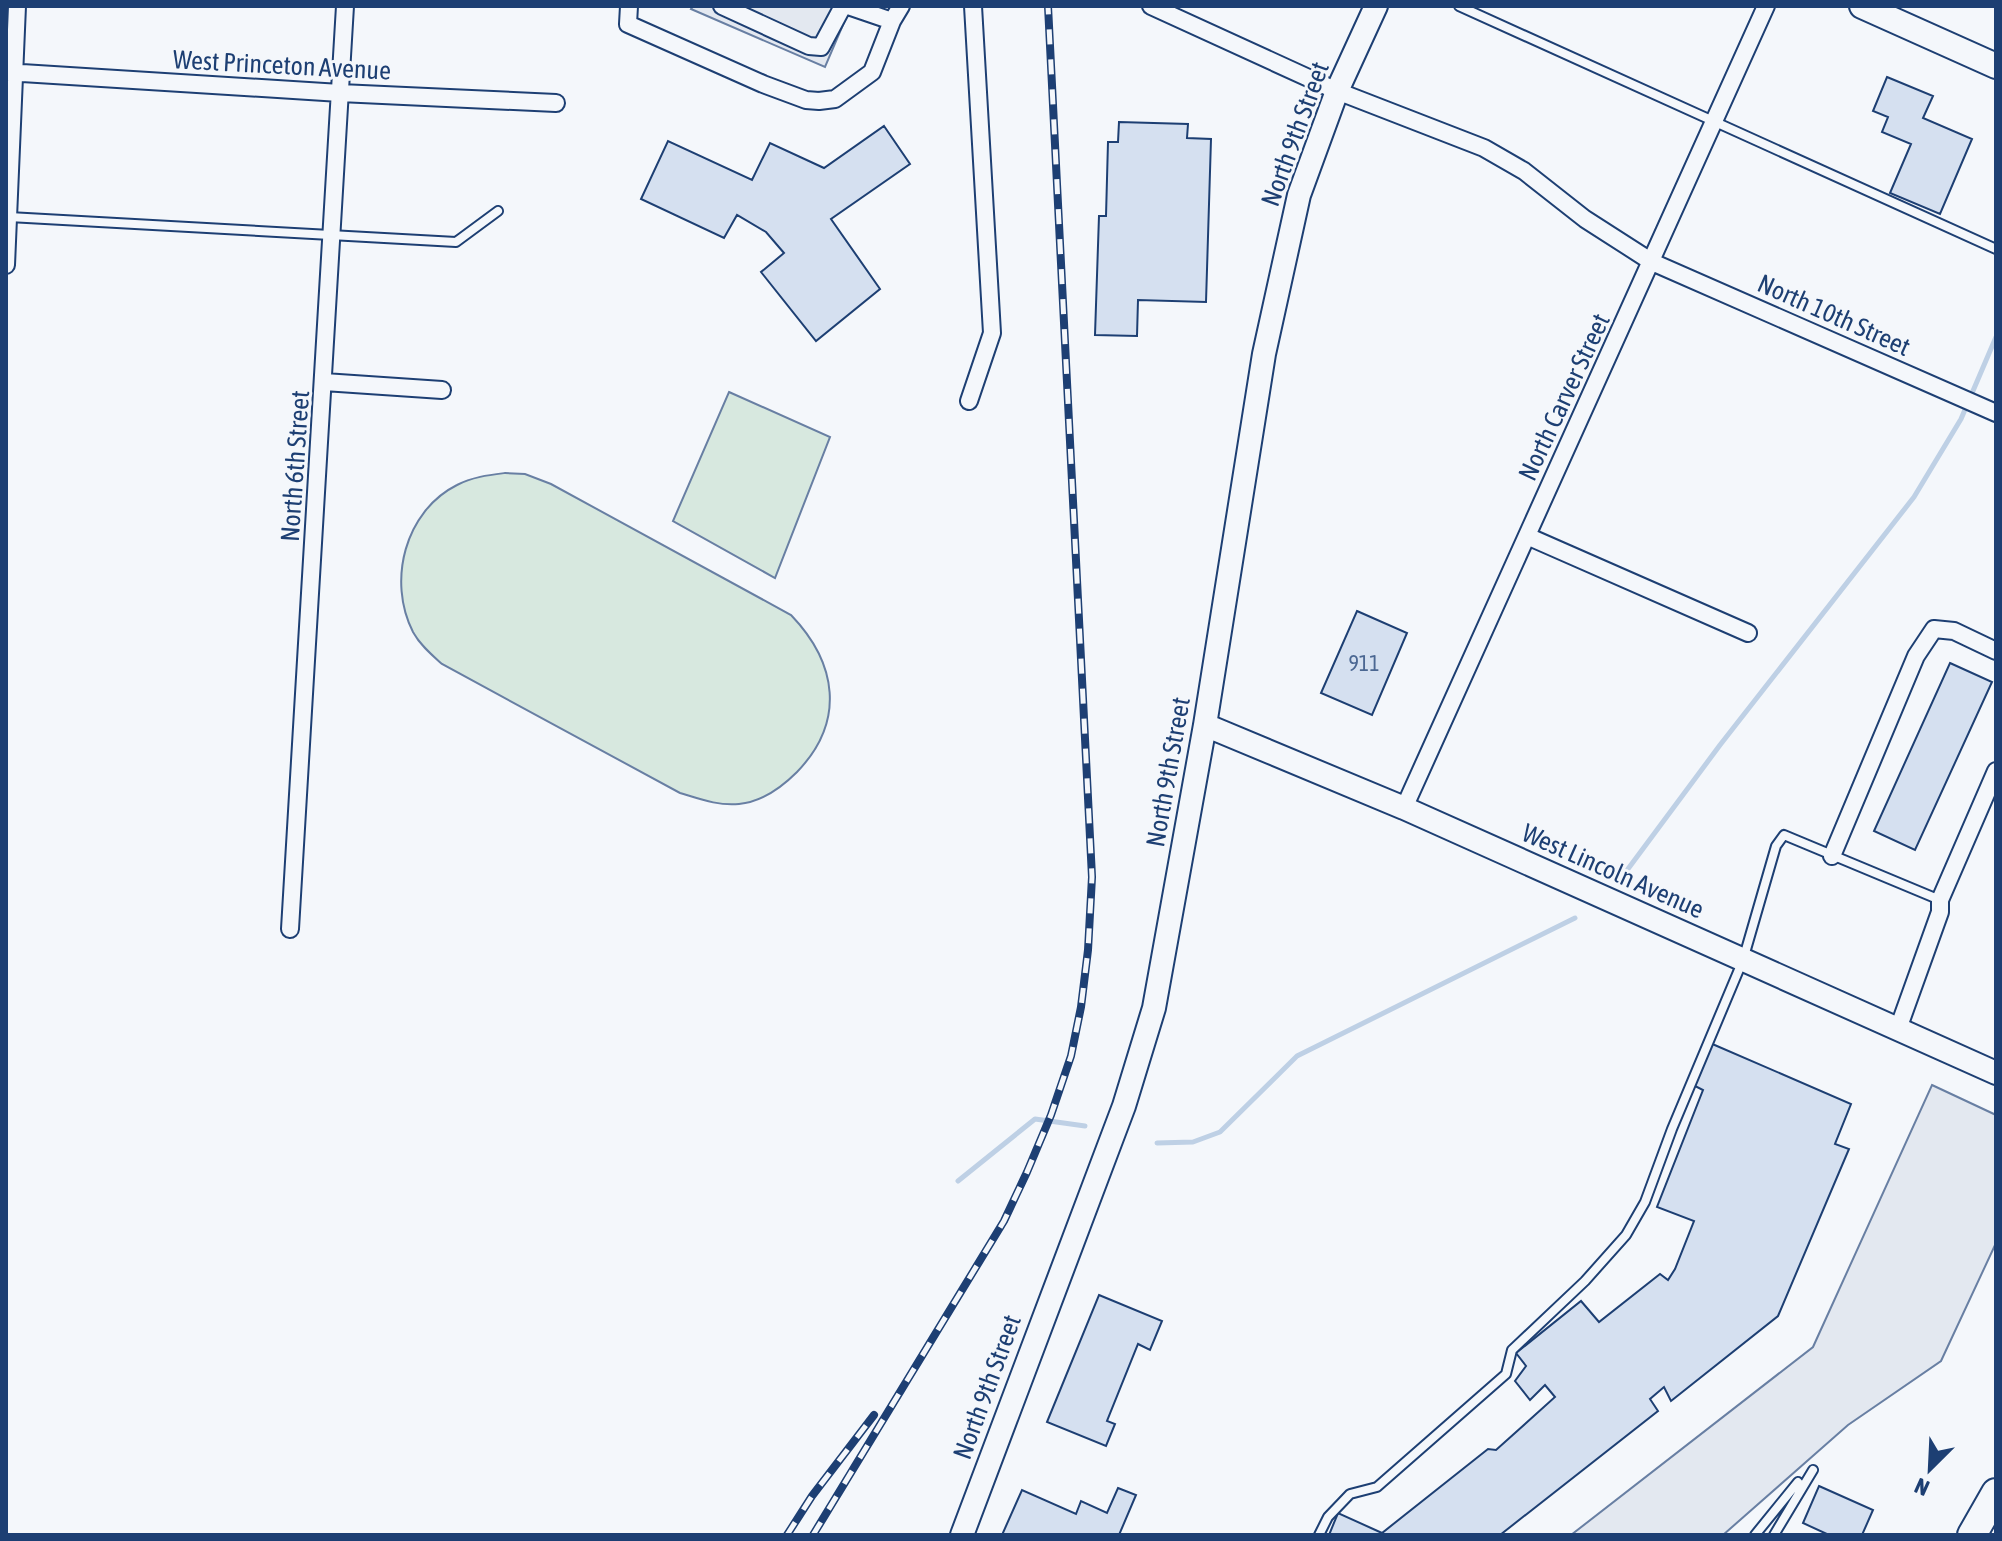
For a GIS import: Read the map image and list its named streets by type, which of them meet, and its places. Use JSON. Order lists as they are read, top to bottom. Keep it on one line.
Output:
{"streets":{"main road":["North 9th Street","West Lincoln Avenue"],"street":["West Princeton Avenue","North 10th Street","North Carver Street","North 6th Street"]},"crossings":[["West Princeton Avenue","North 6th Street"],["North 9th Street","North 10th Street"],["North 9th Street","West Lincoln Avenue"],["North 10th Street","North Carver Street"],["North Carver Street","West Lincoln Avenue"]],"house_numbers":["911"],"north":"bottom left"}
